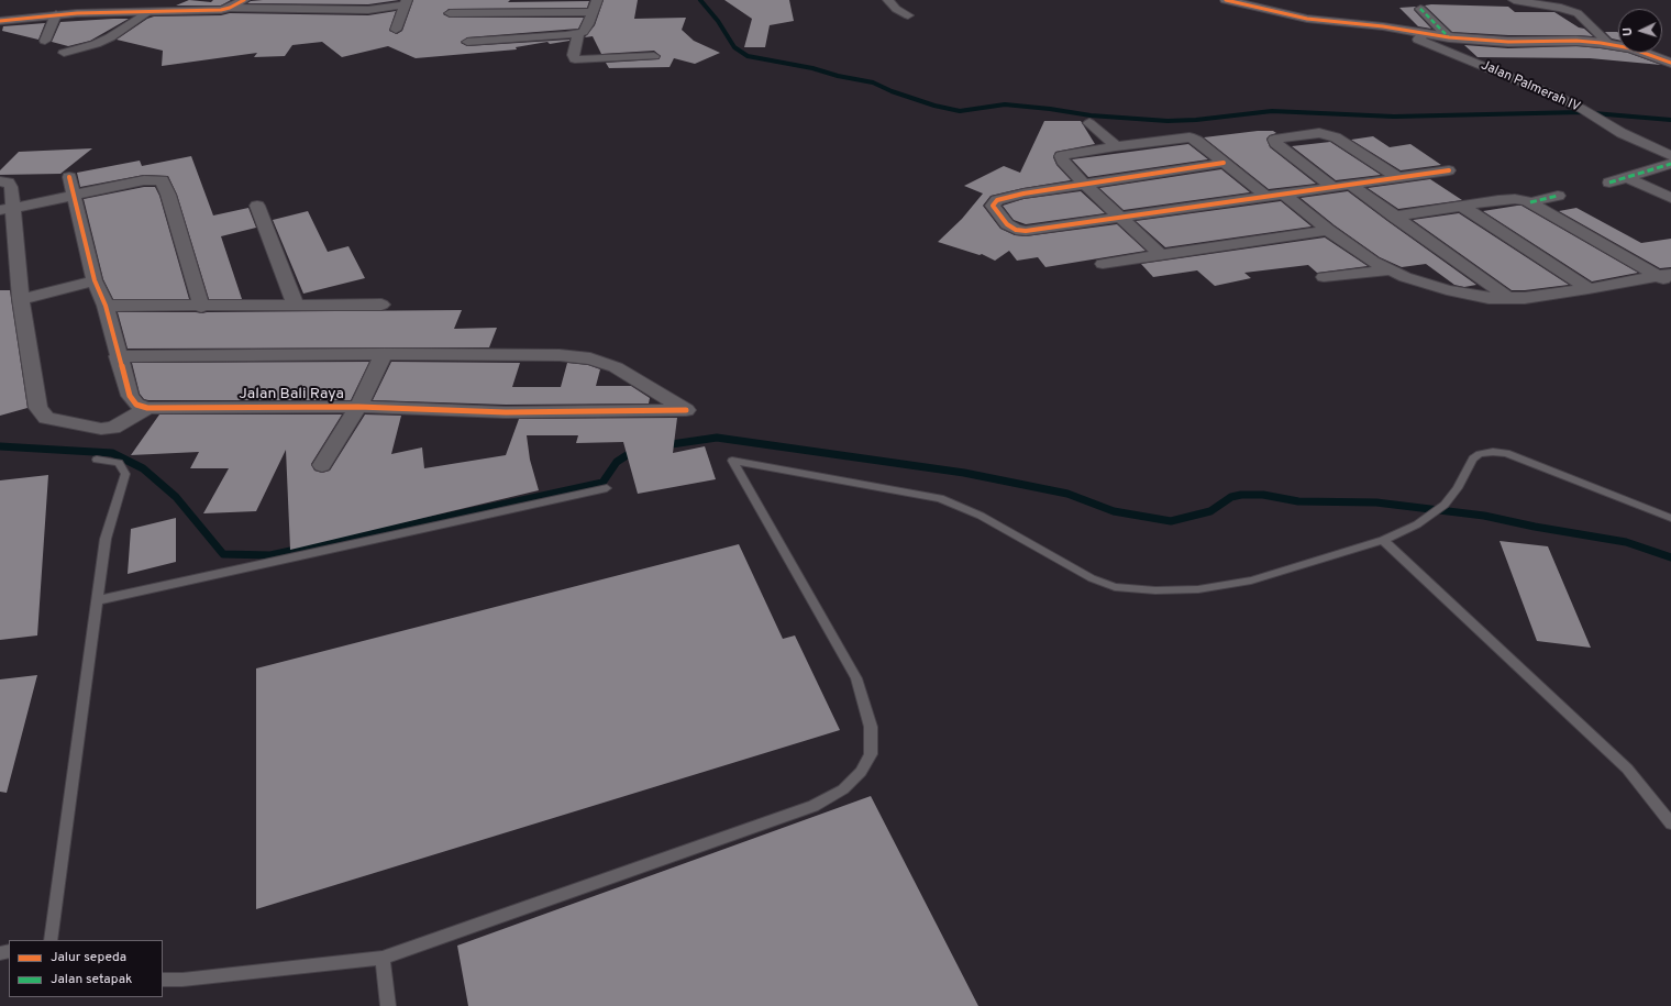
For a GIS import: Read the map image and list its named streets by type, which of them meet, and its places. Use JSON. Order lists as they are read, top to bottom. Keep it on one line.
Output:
{"streets":{"street":["Jalan Palmerah IV","Jalan Bali Raya"]},"legend":["Jalur sepeda","Jalan setapak"],"north":"left"}
